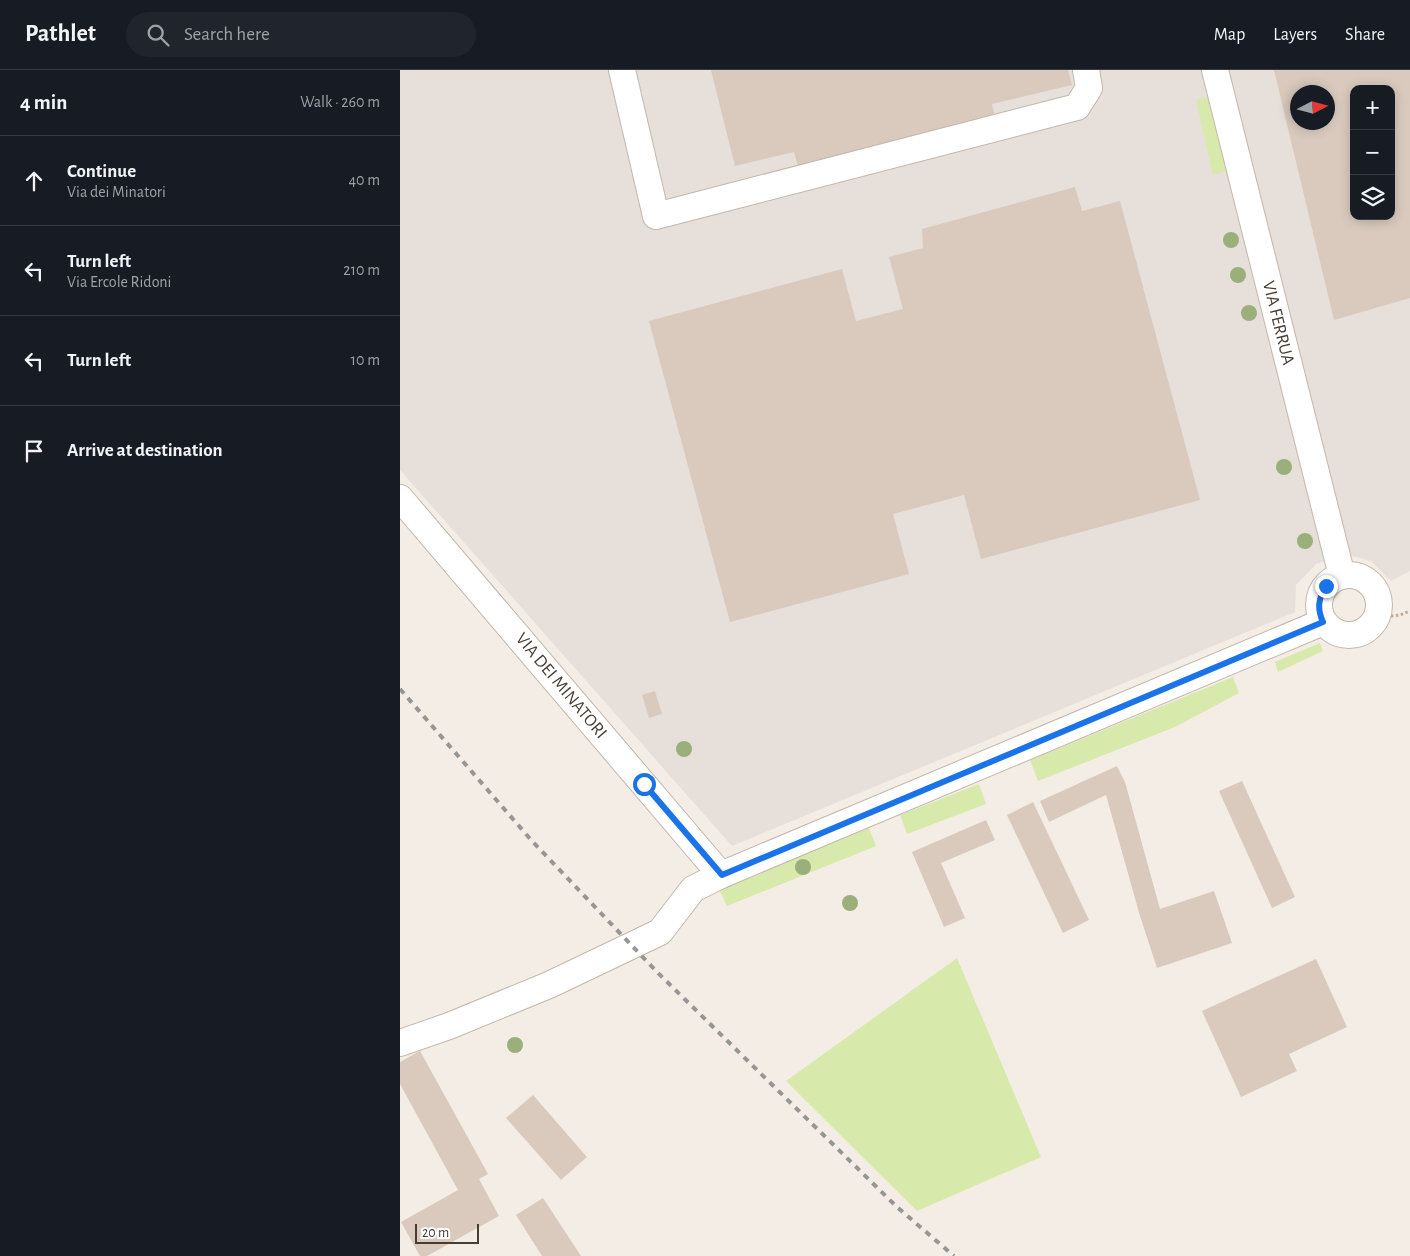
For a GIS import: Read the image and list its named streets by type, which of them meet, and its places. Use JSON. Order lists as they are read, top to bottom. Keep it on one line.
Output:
{"streets":{"street":["VIA FERRUA","VIA DEI MINATORI"]},"scale_bar":"20 m","north":"right","page":{"header":"Pathlet","search":"Search here","nav":["Map","Layers","Share"],"heading":["4 min","Walk · 260 m"],"map_buttons":["+","−"],"list":[["Continue","Via dei Minatori","40 m"],["Turn left","Via Ercole Ridoni","210 m"],["Turn left","10 m"],"Arrive at destination"],"scale":"20 m"}}
